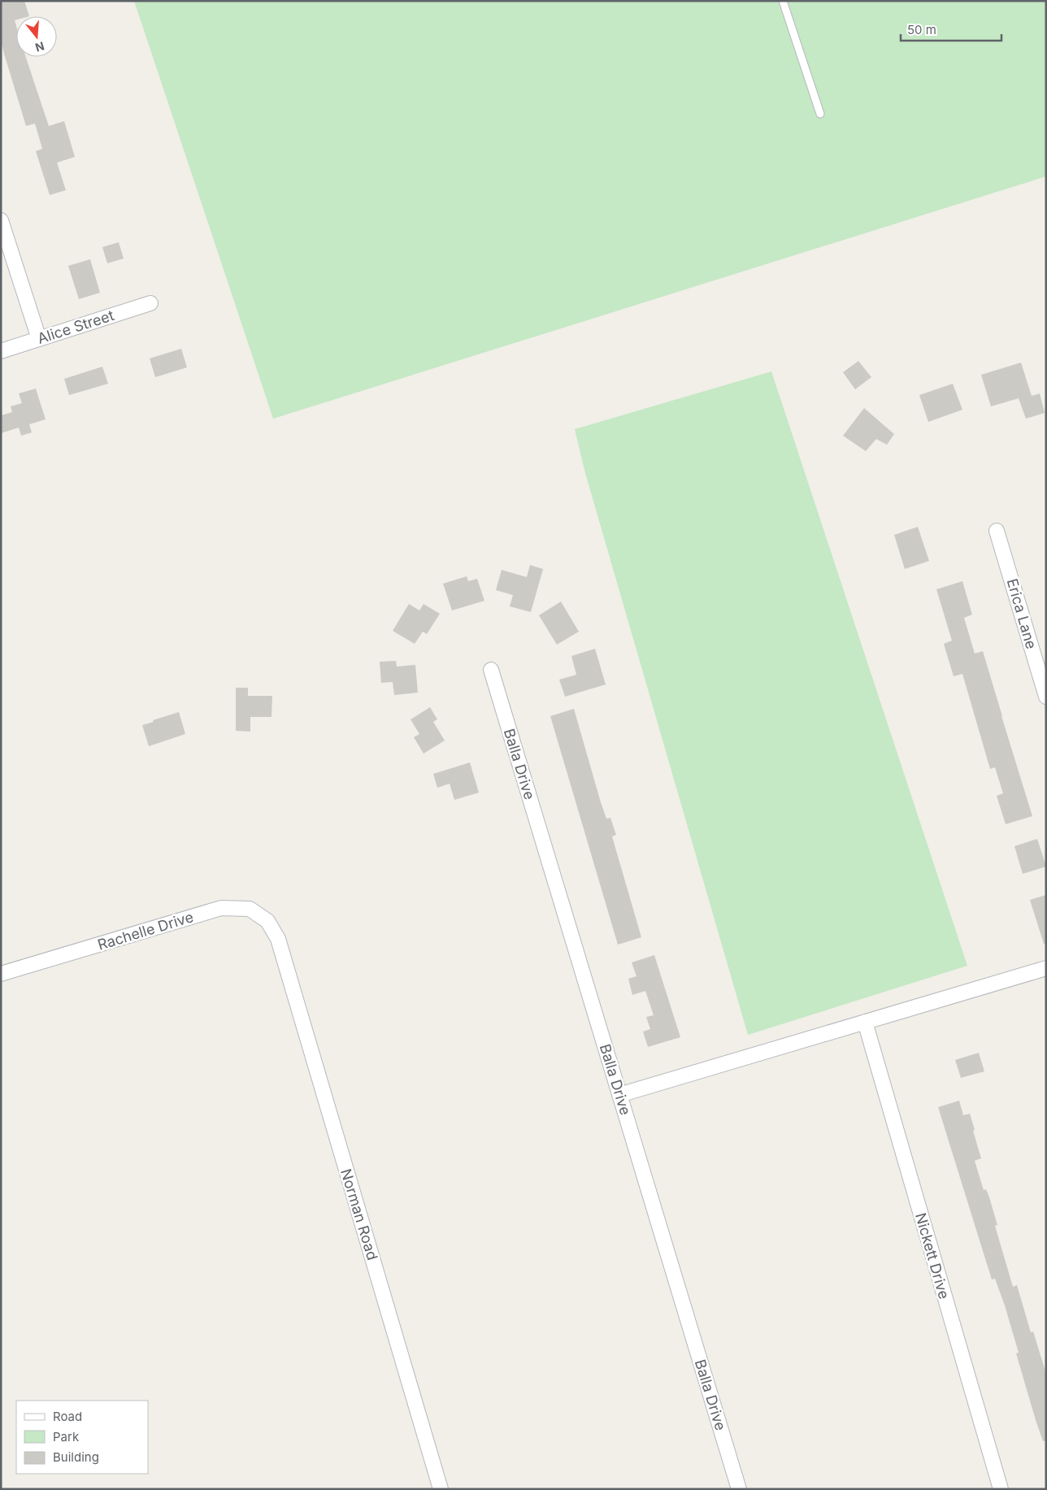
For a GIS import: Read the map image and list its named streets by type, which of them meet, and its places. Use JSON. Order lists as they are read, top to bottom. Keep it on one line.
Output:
{"streets":{"street":["Alice Street","Erica Lane","Balla Drive","Rachelle Drive","Norman Road","Nickett Drive"]},"crossings":[["Rachelle Drive","Norman Road"]],"legend":["Road","Park","Building"],"scale_bar":"50 m","north":"bottom"}
